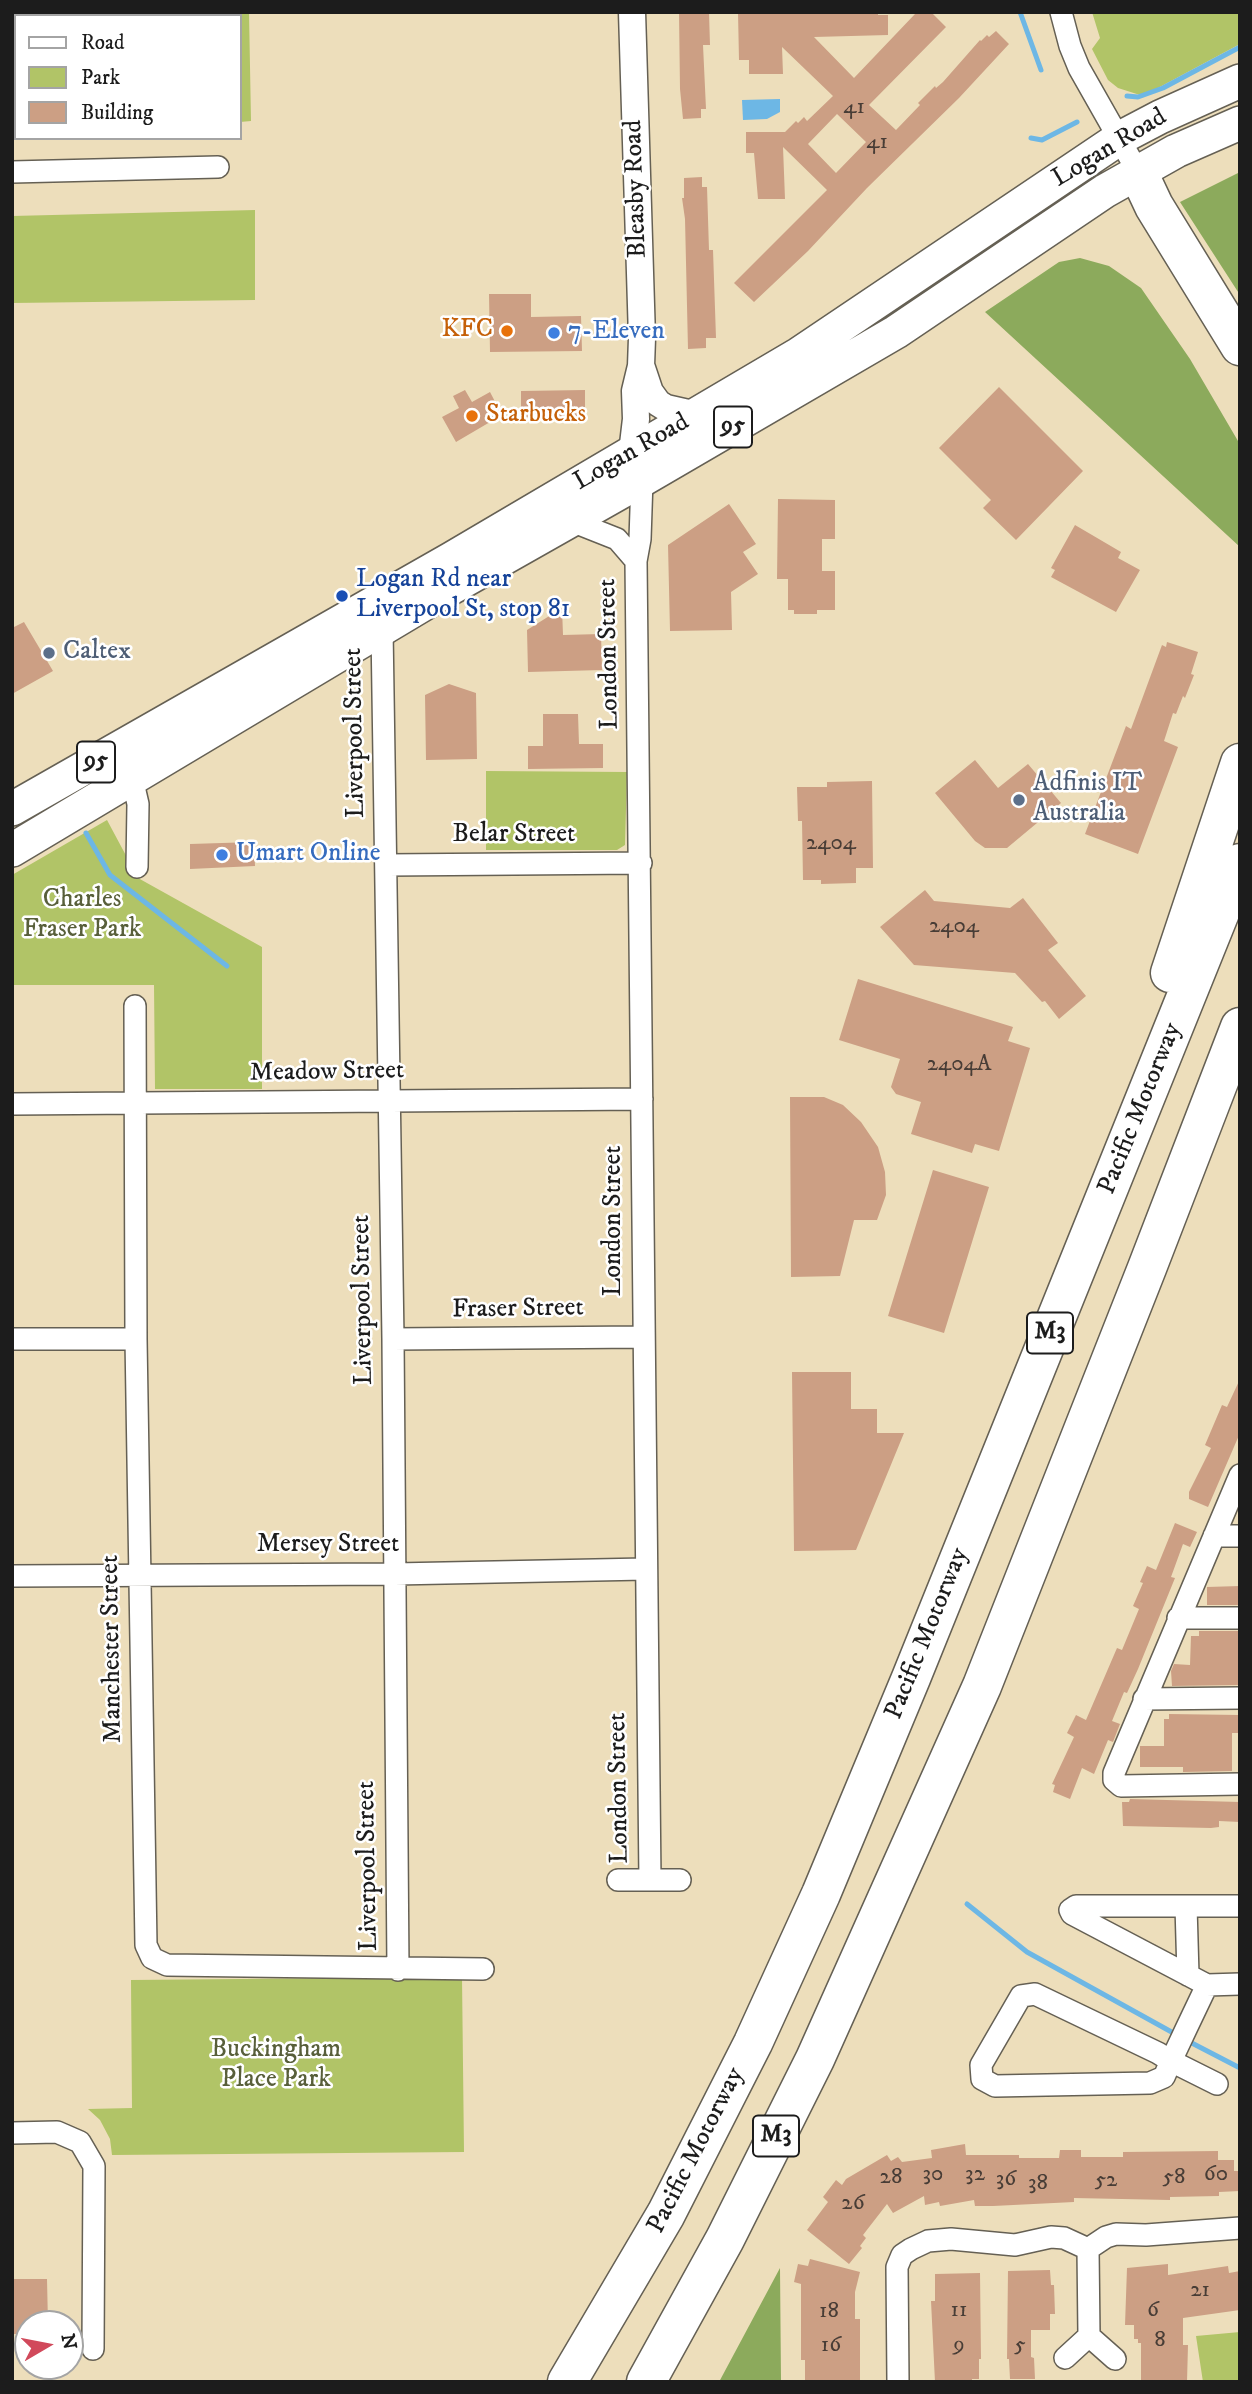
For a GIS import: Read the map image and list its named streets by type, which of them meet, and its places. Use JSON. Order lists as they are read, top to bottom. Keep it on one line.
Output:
{"streets":{"highway":["Pacific Motorway","M3"],"main road":["Logan Road","95"],"street":["Bleasby Road","London Street","Liverpool Street","Belar Street","Meadow Street","Fraser Street","Mersey Street","Manchester Street"]},"crossings":[["Logan Road","Bleasby Road"],["Logan Road","London Street"],["Logan Road","Liverpool Street"],["Bleasby Road","London Street"],["London Street","Belar Street"],["London Street","Meadow Street"],["London Street","Fraser Street"],["London Street","Mersey Street"],["Liverpool Street","Belar Street"],["Liverpool Street","Meadow Street"],["Liverpool Street","Fraser Street"],["Liverpool Street","Mersey Street"],["Liverpool Street","Manchester Street"],["Meadow Street","Manchester Street"],["Mersey Street","Manchester Street"]],"parks":["Charles Fraser Park","Buckingham Place Park"],"places":["KFC","7-Eleven","Starbucks","Logan Rd near Liverpool St, stop 81","Caltex","Adfinis IT Australia","Umart Online"],"house_numbers":["41","41","2404","2404","2404A","30","32","60","28","58","36","52","38","26","21","11","6","18","8","16","9","5"],"legend":["Road","Park","Building"],"north":"right"}
